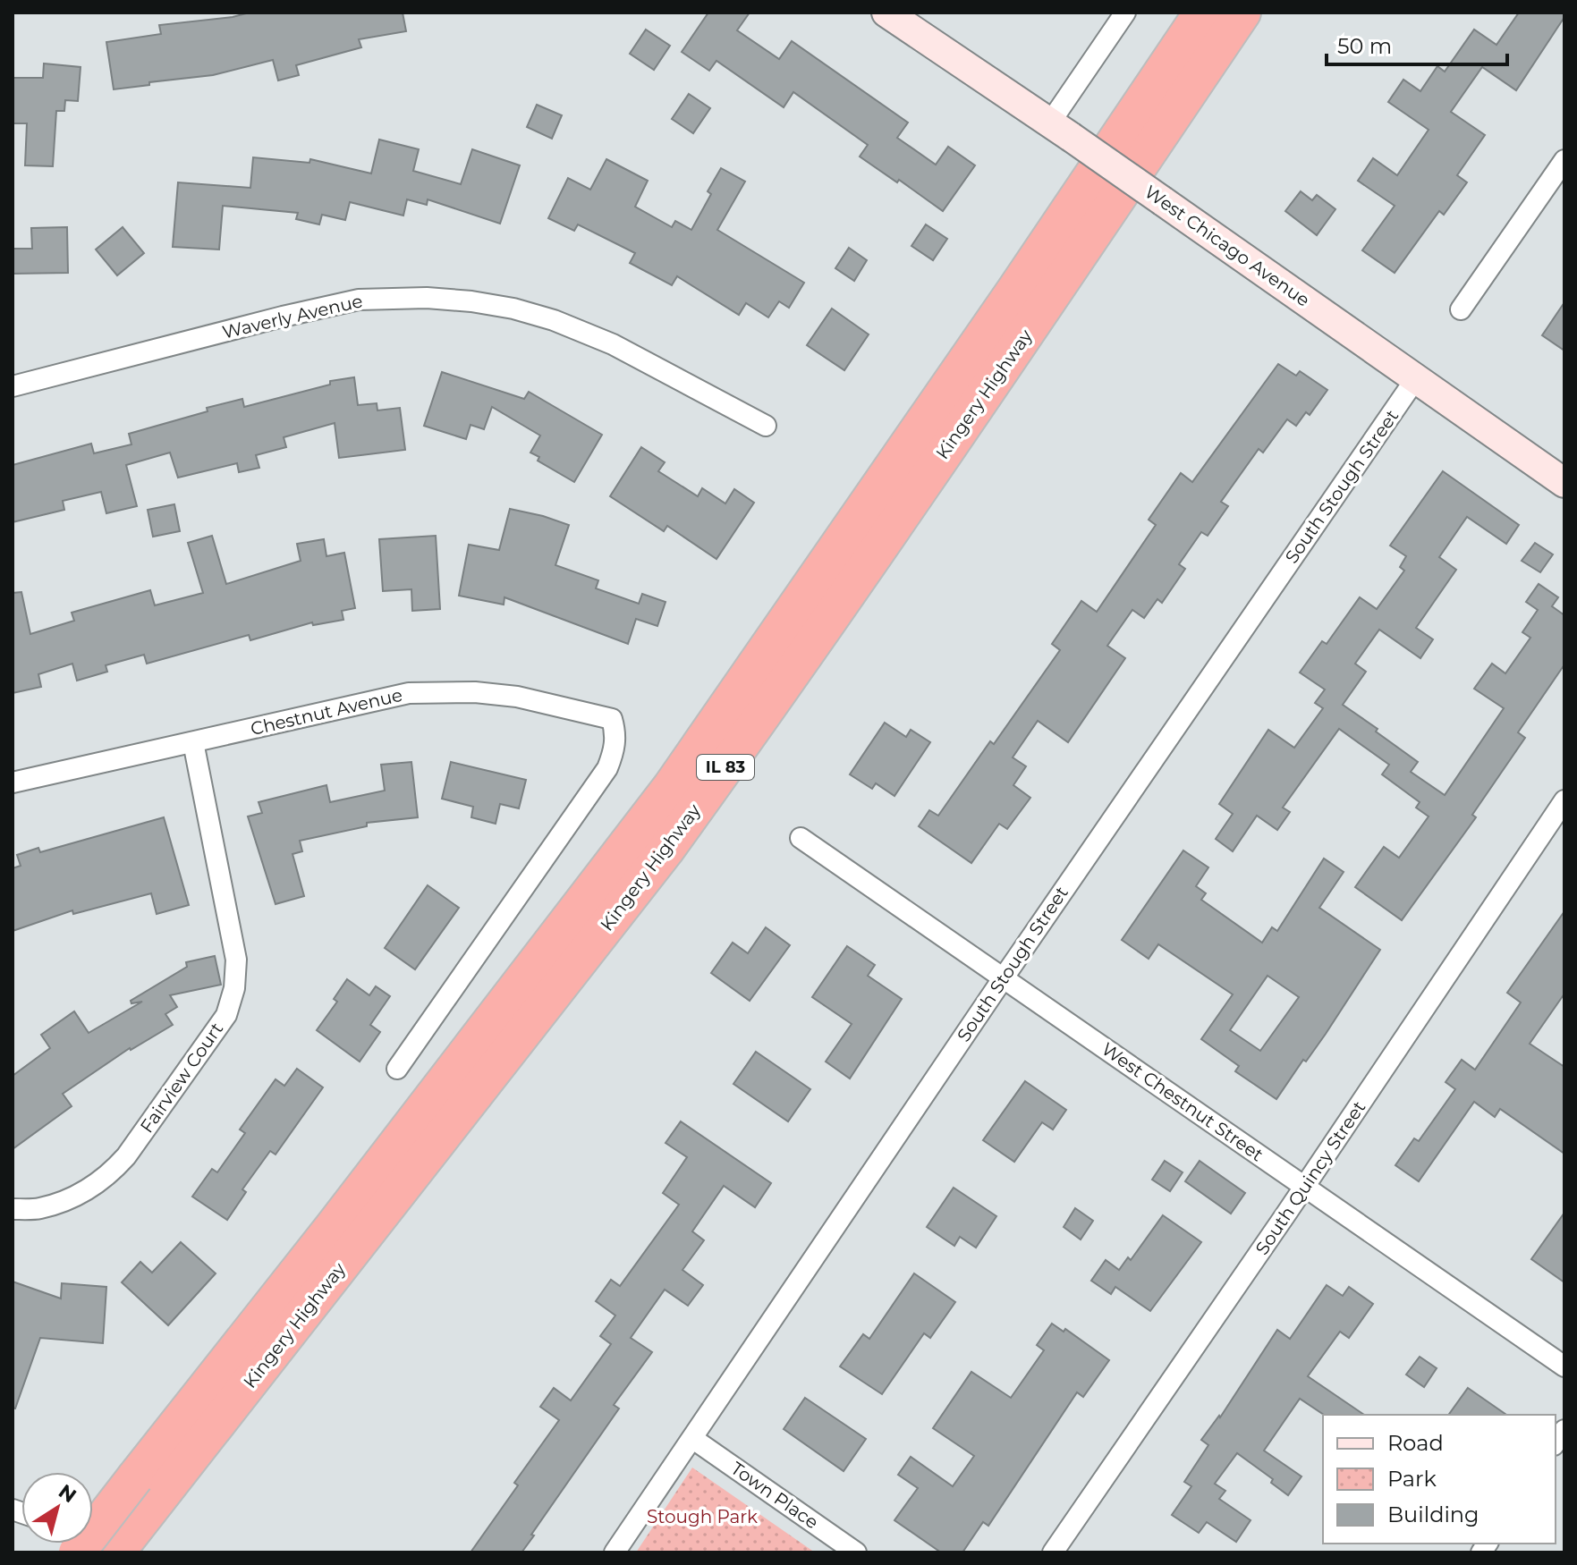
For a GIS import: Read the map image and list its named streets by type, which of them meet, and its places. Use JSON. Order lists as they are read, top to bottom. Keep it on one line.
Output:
{"streets":{"highway":["Kingery Highway","IL 83"],"main road":["West Chicago Avenue"],"street":["Waverly Avenue","South Stough Street","Chestnut Avenue","Fairview Court","West Chestnut Street","South Quincy Street","Town Place"]},"crossings":[["West Chicago Avenue","South Stough Street"],["South Stough Street","West Chestnut Street"],["South Stough Street","Town Place"],["Chestnut Avenue","Fairview Court"],["West Chestnut Street","South Quincy Street"]],"parks":["Stough Park"],"legend":["Road","Park","Building"],"scale_bar":"50 m","north":"top right"}
